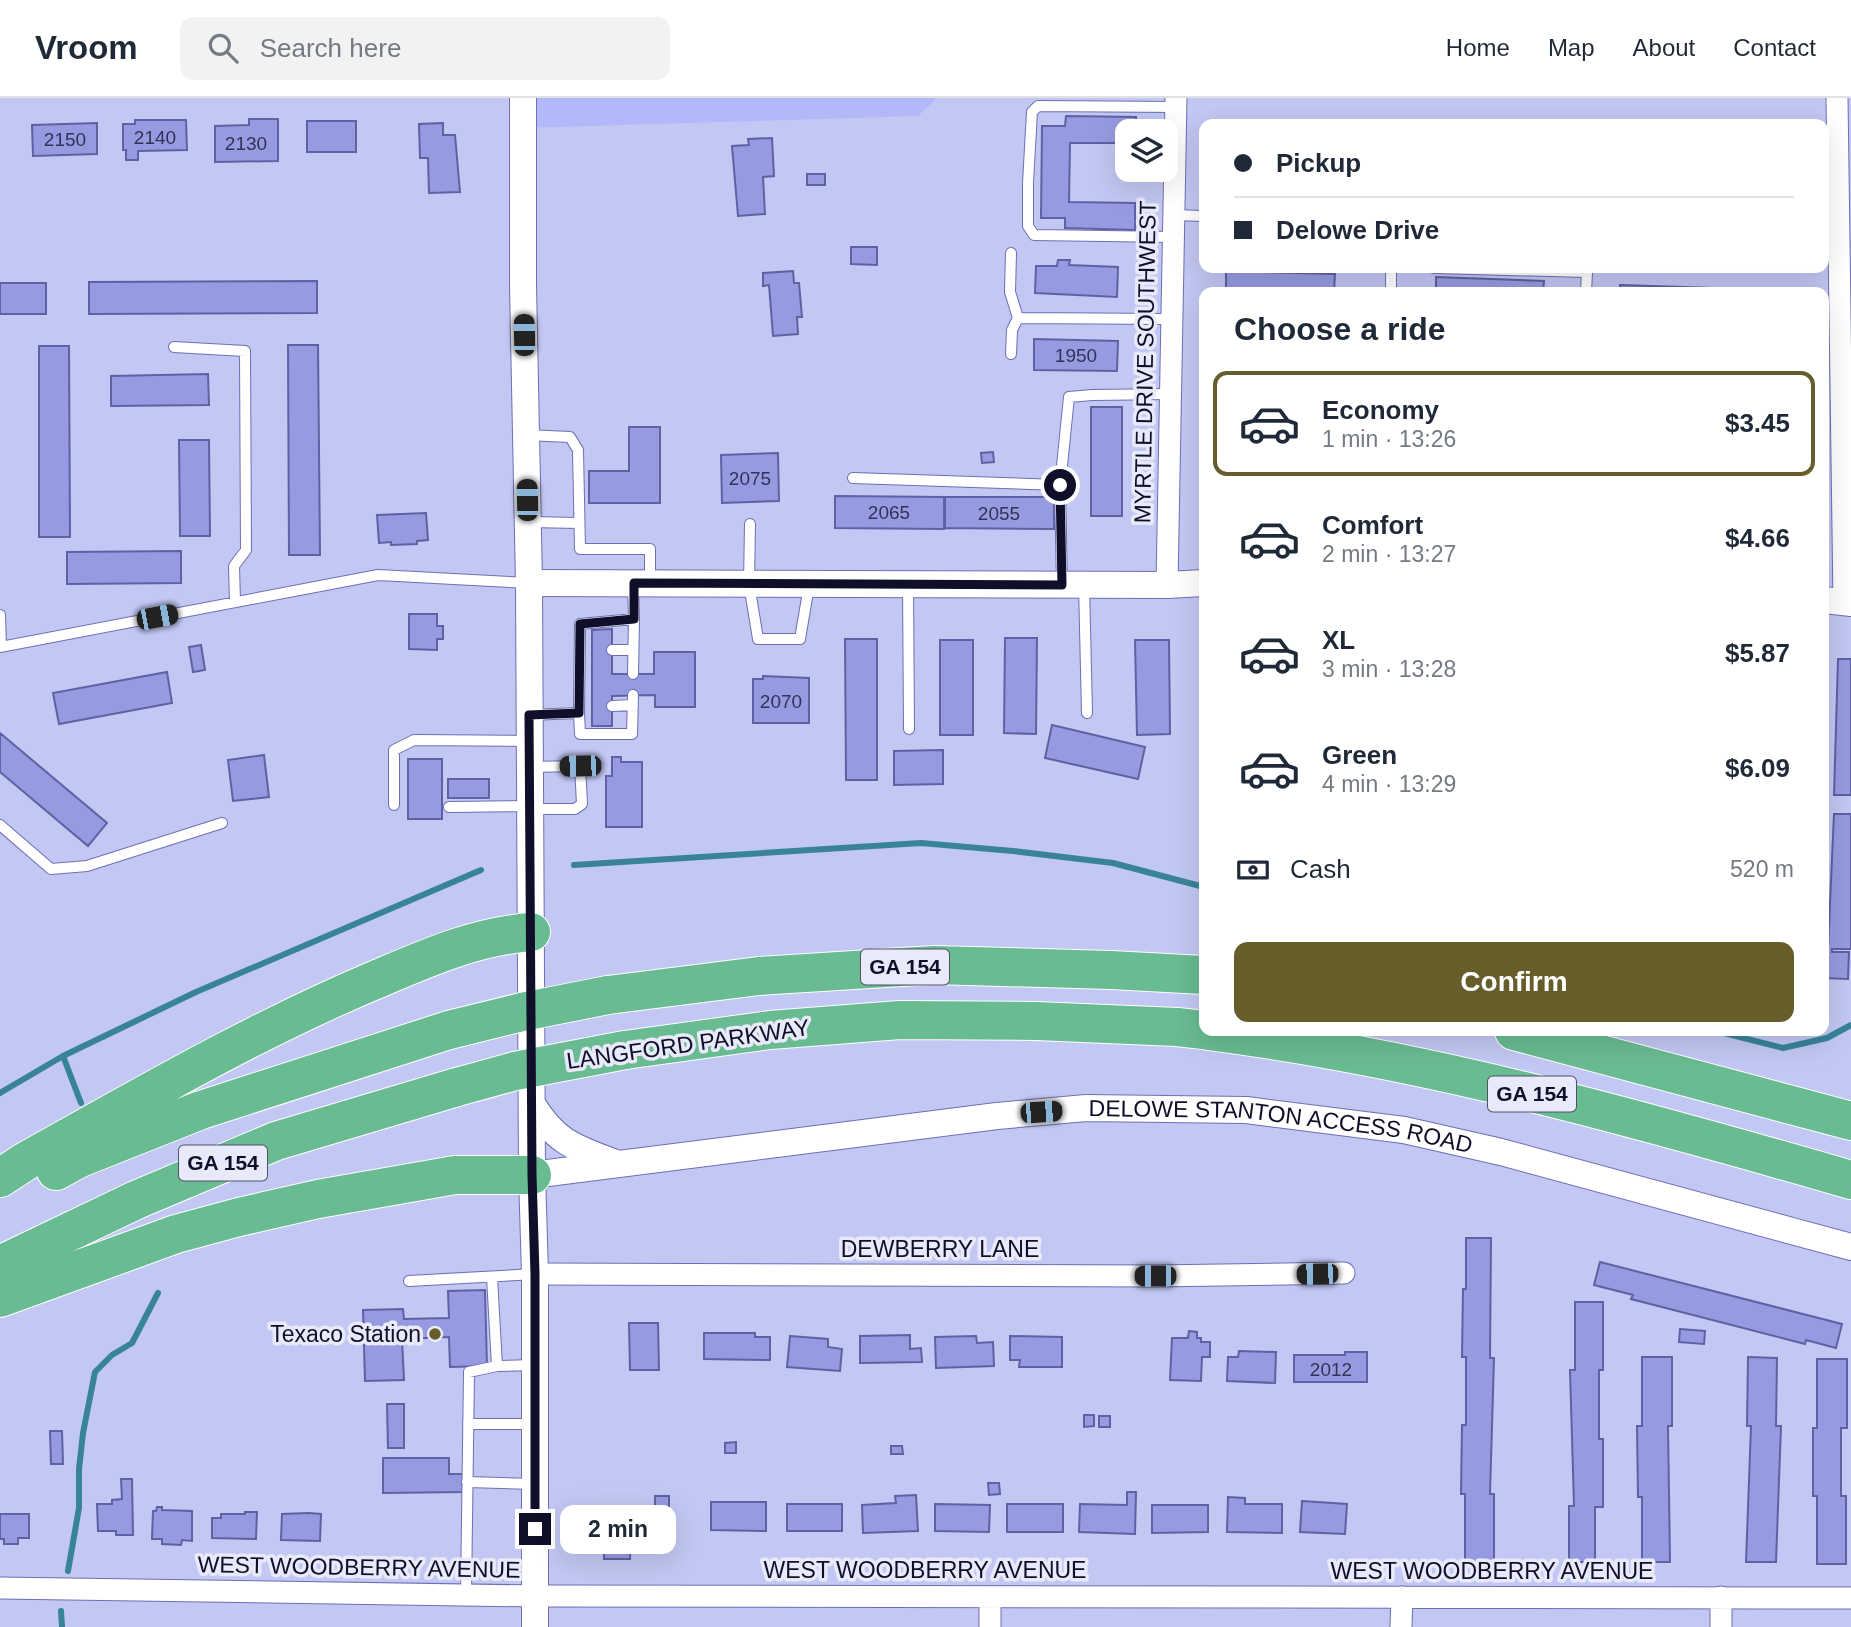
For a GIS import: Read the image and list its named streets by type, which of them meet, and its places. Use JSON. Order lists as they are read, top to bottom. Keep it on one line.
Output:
{"streets":{"highway":["GA 154","LANGFORD PARKWAY"],"street":["MYRTLE DRIVE SOUTHWEST","DELOWE STANTON ACCESS ROAD","DEWBERRY LANE","WEST WOODBERRY AVENUE"]},"places":["Texaco Station"],"house_numbers":["2140","2150","2130","1950","2075","2065","2055","2070","2012"],"page":{"header":"Vroom","search":"Search here","nav":["Home","Map","About","Contact"],"banner":["Pickup","Delowe Drive"],"heading":"Choose a ride","list":[{"name":"Economy","note":"1 min · 13:26","value":"$3.45"},{"name":"Comfort","note":"2 min · 13:27","value":"$4.66"},{"name":"XL","note":"3 min · 13:28","value":"$5.87"},{"name":"Green","note":"4 min · 13:29","value":"$6.09"}],"pay":["Cash","520 m"],"buttons":"Confirm","bubble":"2 min"}}
